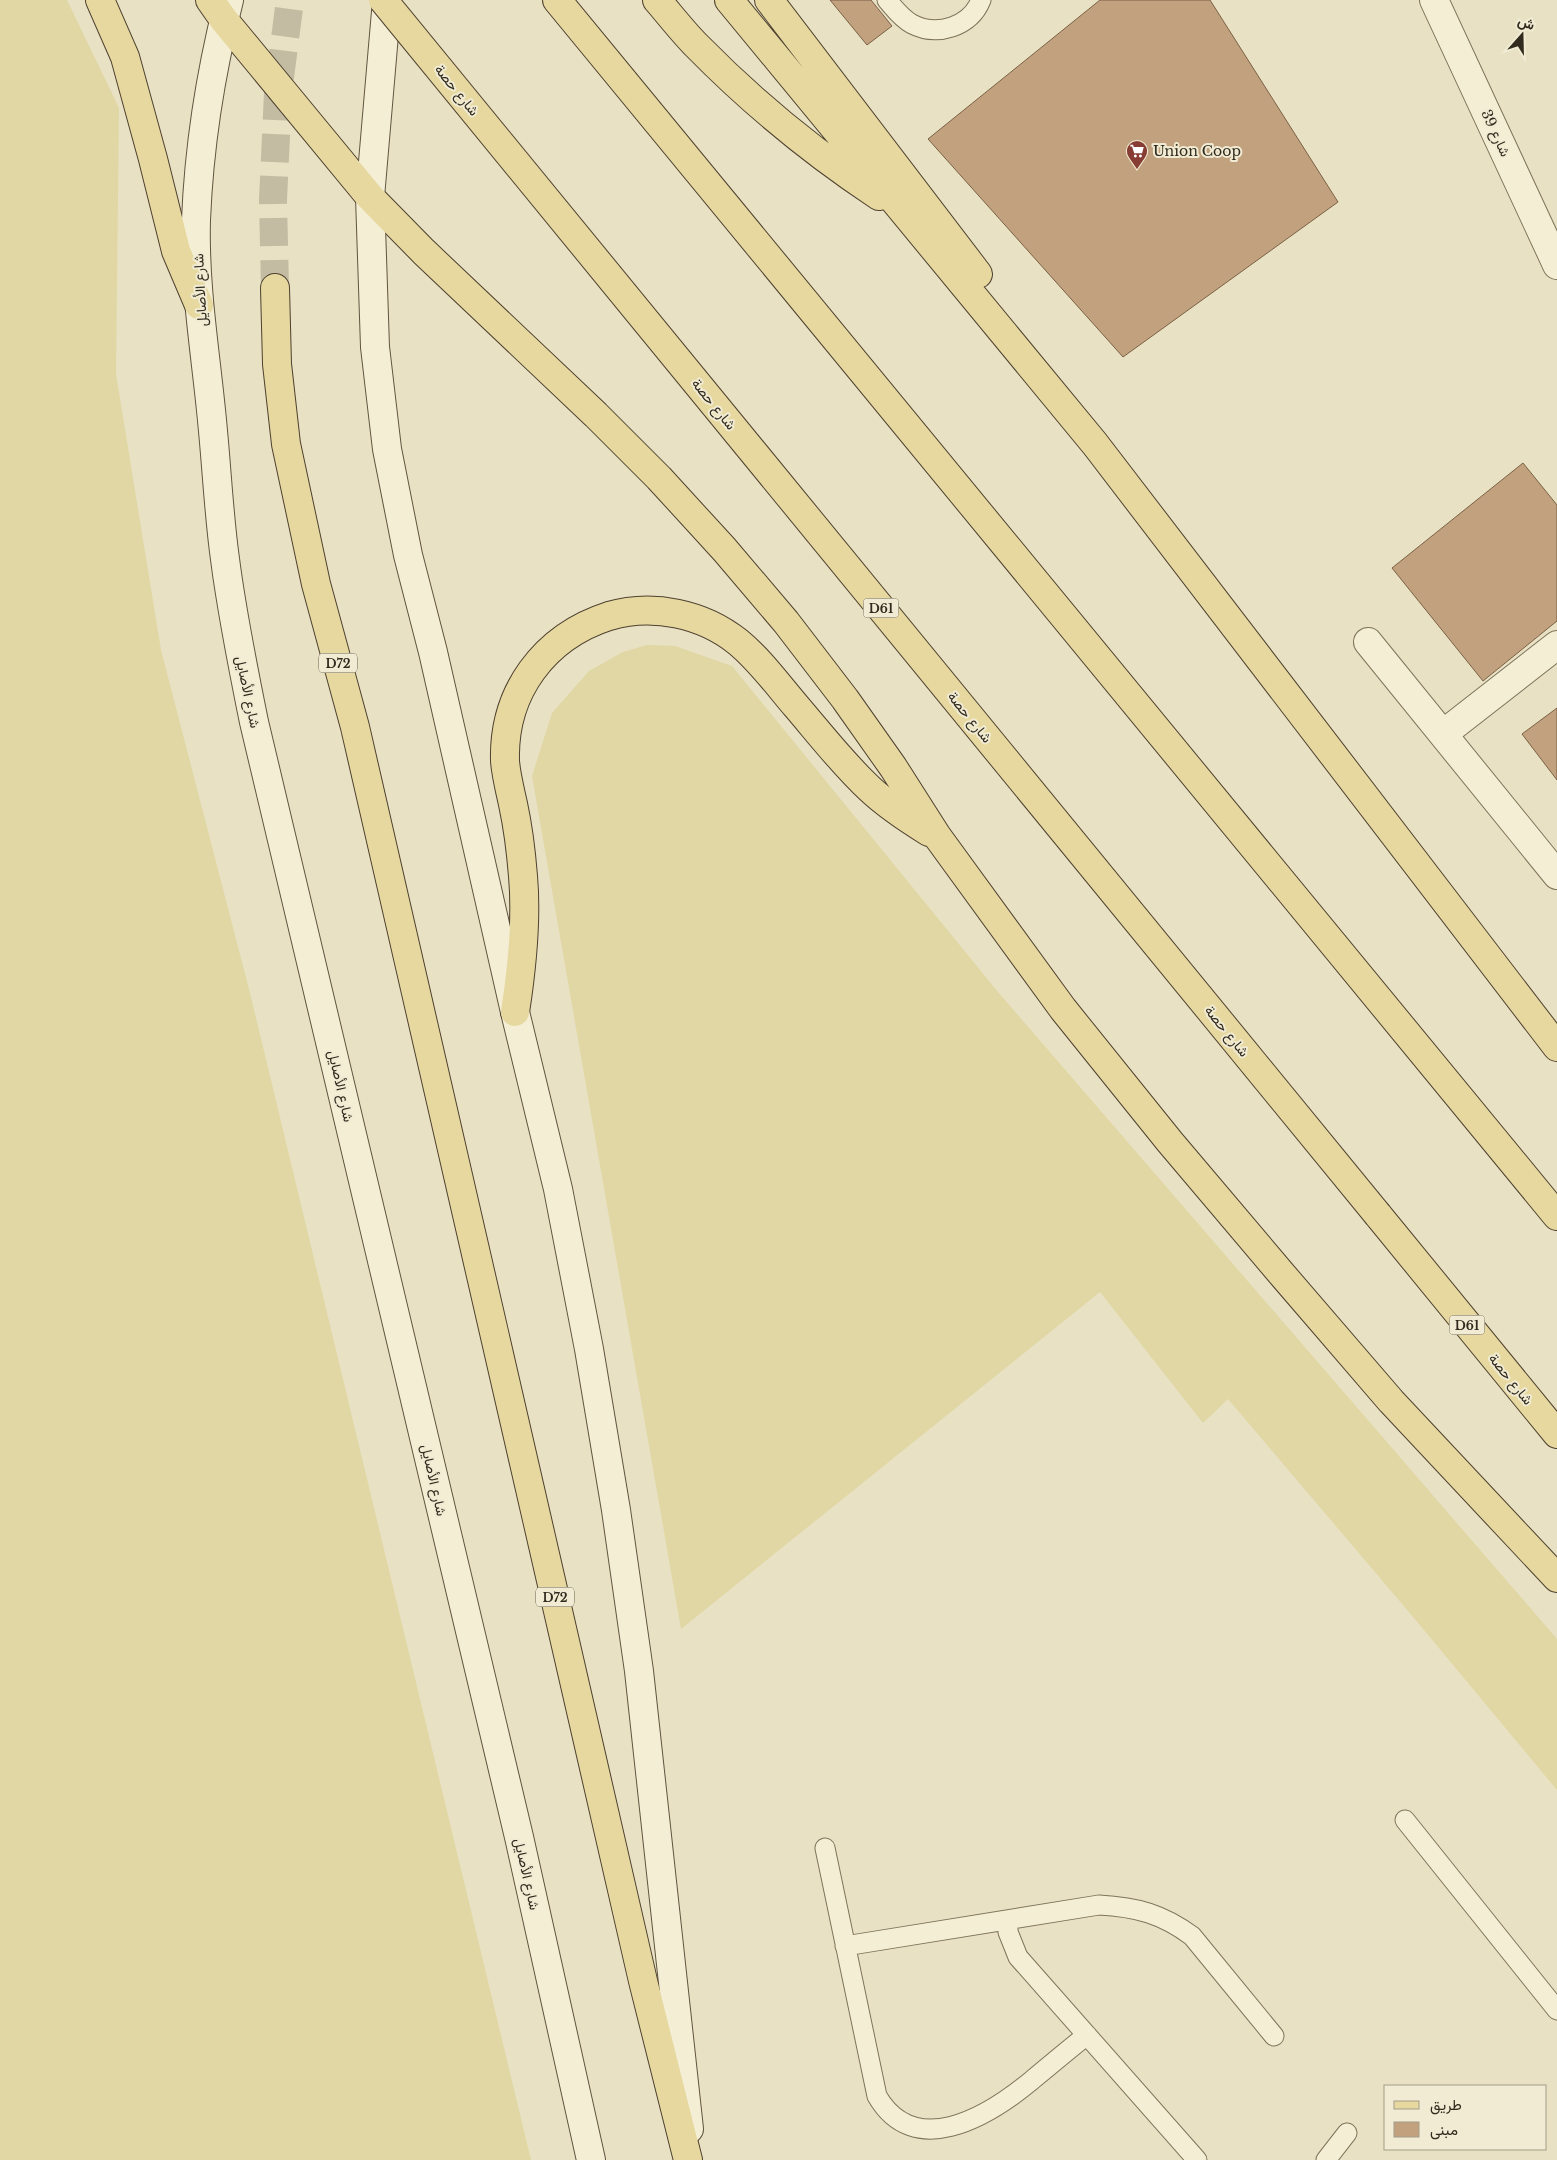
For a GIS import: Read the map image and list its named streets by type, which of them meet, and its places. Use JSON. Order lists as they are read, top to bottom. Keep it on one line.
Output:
{"streets":{"main road":["شارع حصة","شارع 39","شارع الأصايل","D61","D72"]},"places":{"supermarket":["Union Coop"]},"legend":["طريق","مبنى"],"north":"top"}
